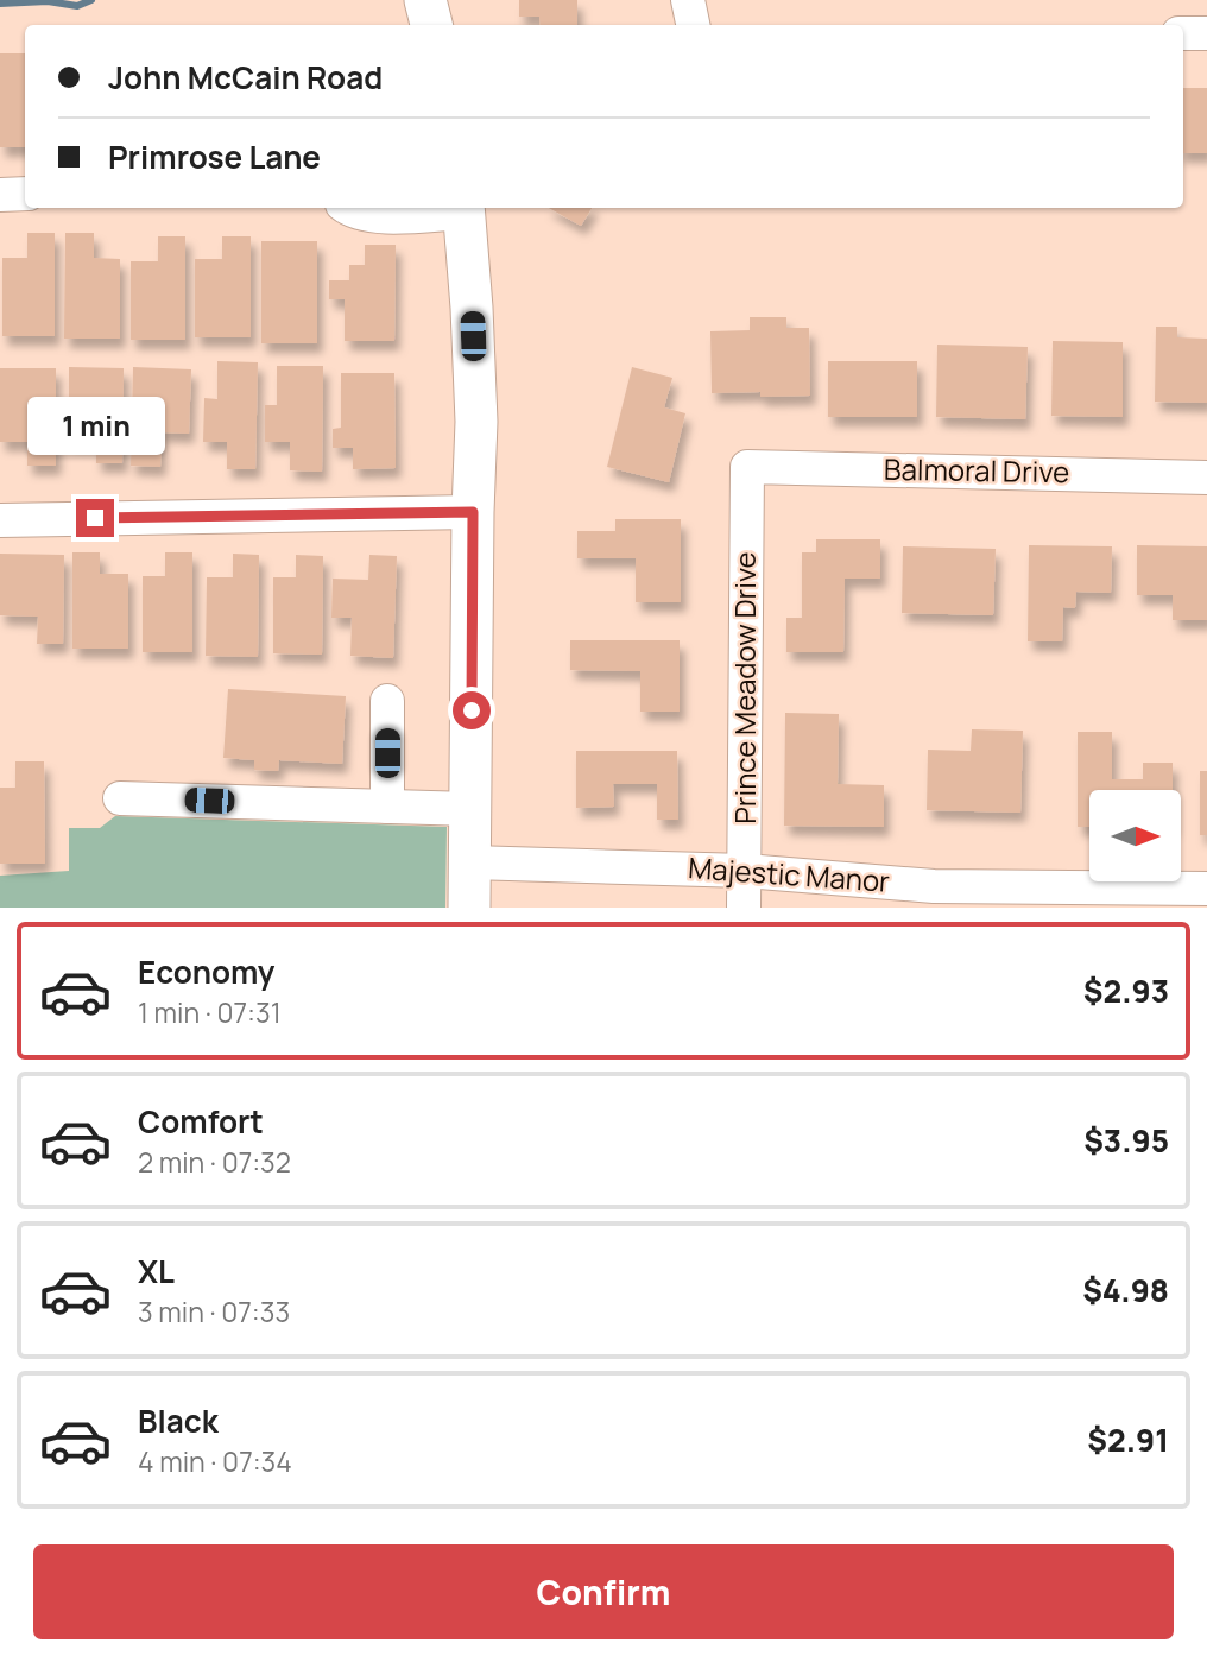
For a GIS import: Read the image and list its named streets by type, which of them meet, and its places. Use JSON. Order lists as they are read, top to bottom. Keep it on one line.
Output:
{"streets":{"street":["Balmoral Drive","Prince Meadow Drive","Majestic Manor"]},"crossings":[["Balmoral Drive","Prince Meadow Drive"],["Prince Meadow Drive","Majestic Manor"]],"north":"right","page":{"banner":["John McCain Road","Primrose Lane"],"bubble":"1 min","list":[{"name":"Economy","note":"1 min · 07:31","value":"$2.93"},{"name":"Comfort","note":"2 min · 07:32","value":"$3.95"},{"name":"XL","note":"3 min · 07:33","value":"$4.98"},{"name":"Black","note":"4 min · 07:34","value":"$2.91"}],"buttons":"Confirm"}}
